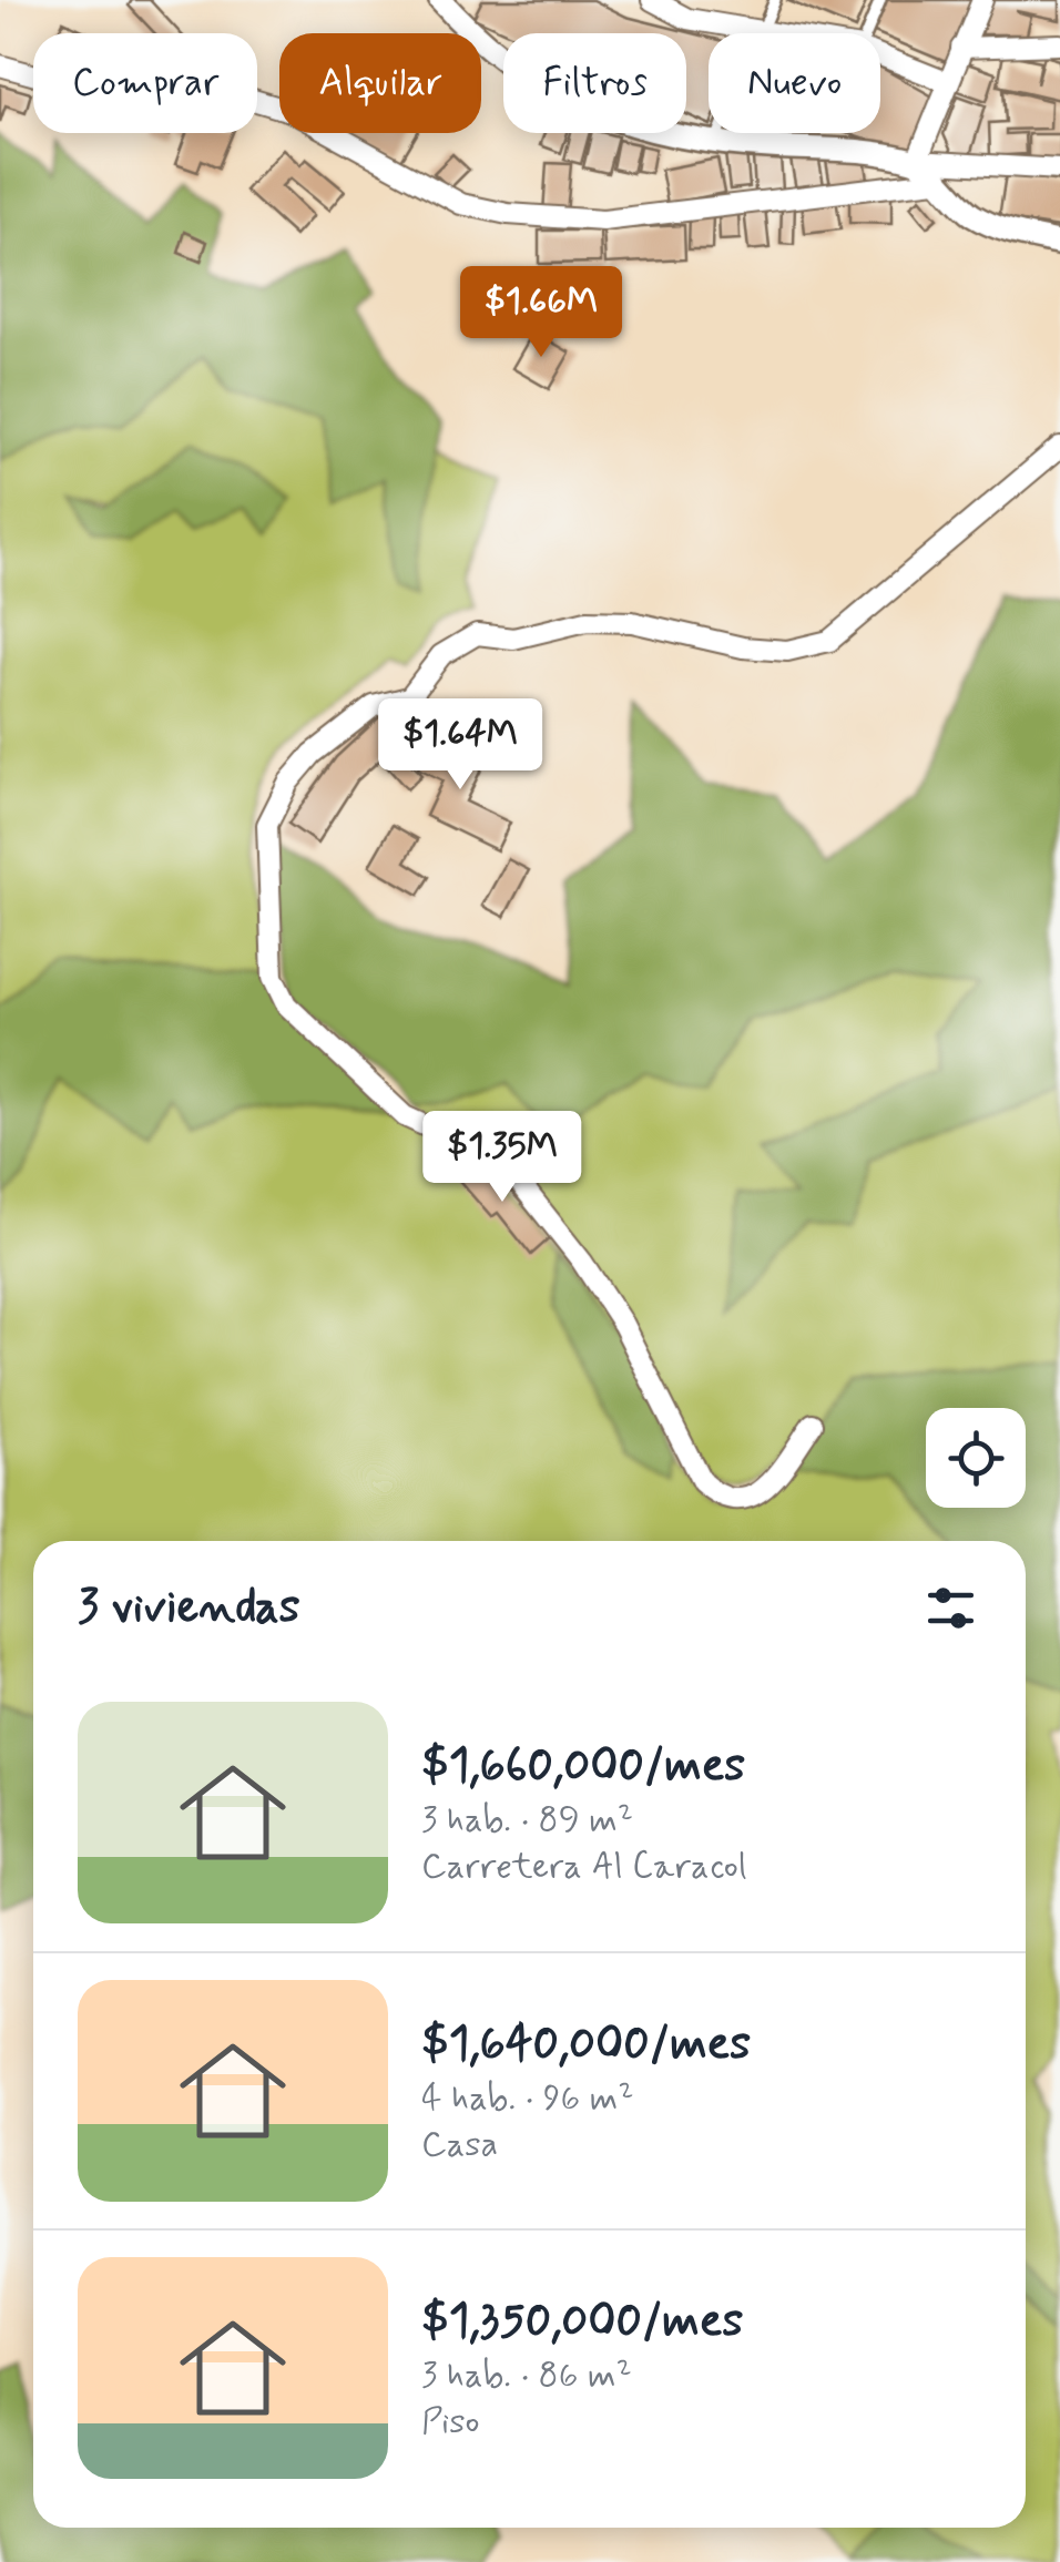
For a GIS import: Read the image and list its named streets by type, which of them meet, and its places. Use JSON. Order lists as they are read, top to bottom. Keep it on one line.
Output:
{"page":{"chip":["Comprar","Alquilar","Filtros","Nuevo"],"price":["$1.66M","$1.64M","$1.35M"],"heading":"3 viviendas","list":[{"name":"$1,660,000/mes","note":"3 hab. · 89 m² · Carretera Al Caracol"},{"name":"$1,640,000/mes","note":"4 hab. · 96 m² · Casa"},{"name":"$1,350,000/mes","note":"3 hab. · 86 m² · Piso"}]}}
